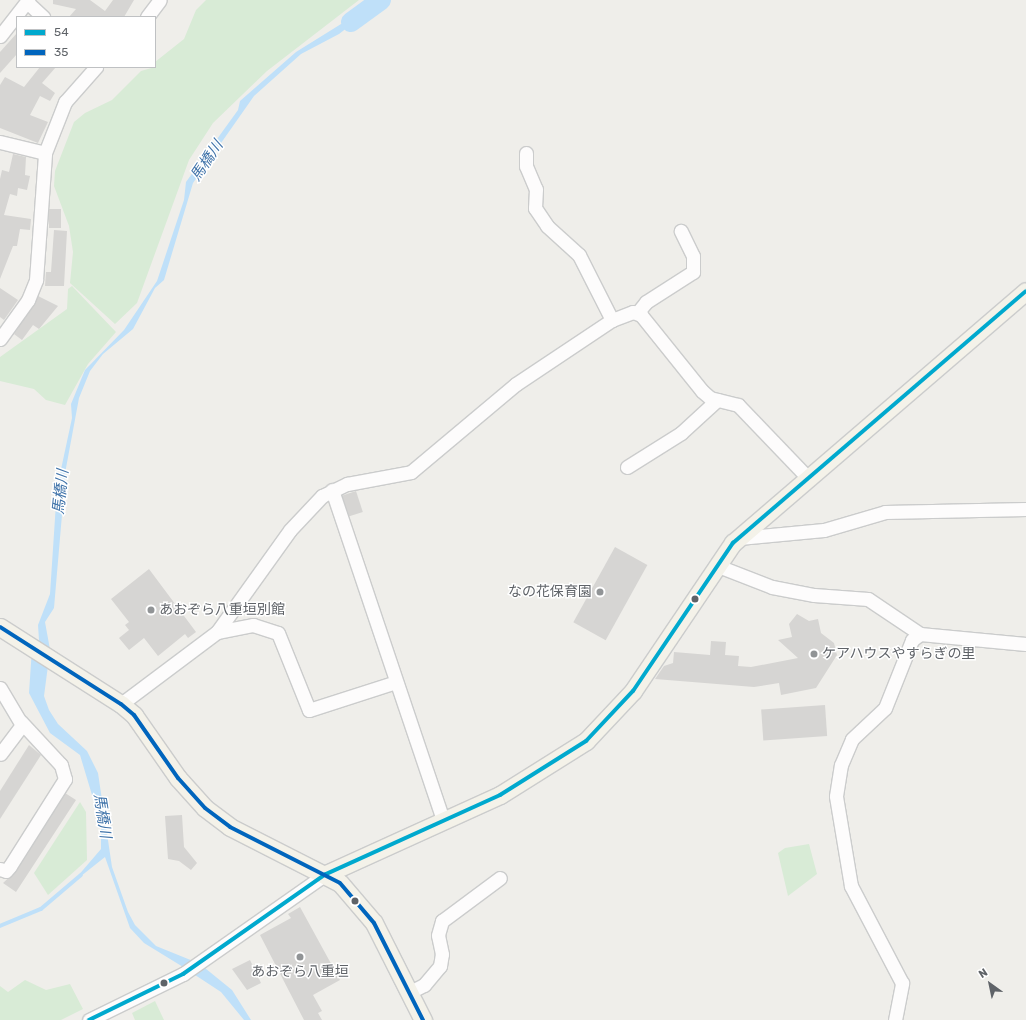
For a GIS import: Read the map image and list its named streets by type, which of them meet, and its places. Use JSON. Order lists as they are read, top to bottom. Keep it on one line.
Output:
{"water":["馬橋川"],"places":["なの花保育園","あおぞら八重垣別館","ケアハウスやすらぎの里","あおぞら八重垣"],"lines":["transit line 54","transit line 35"],"legend":["54","35"],"north":"top left"}
